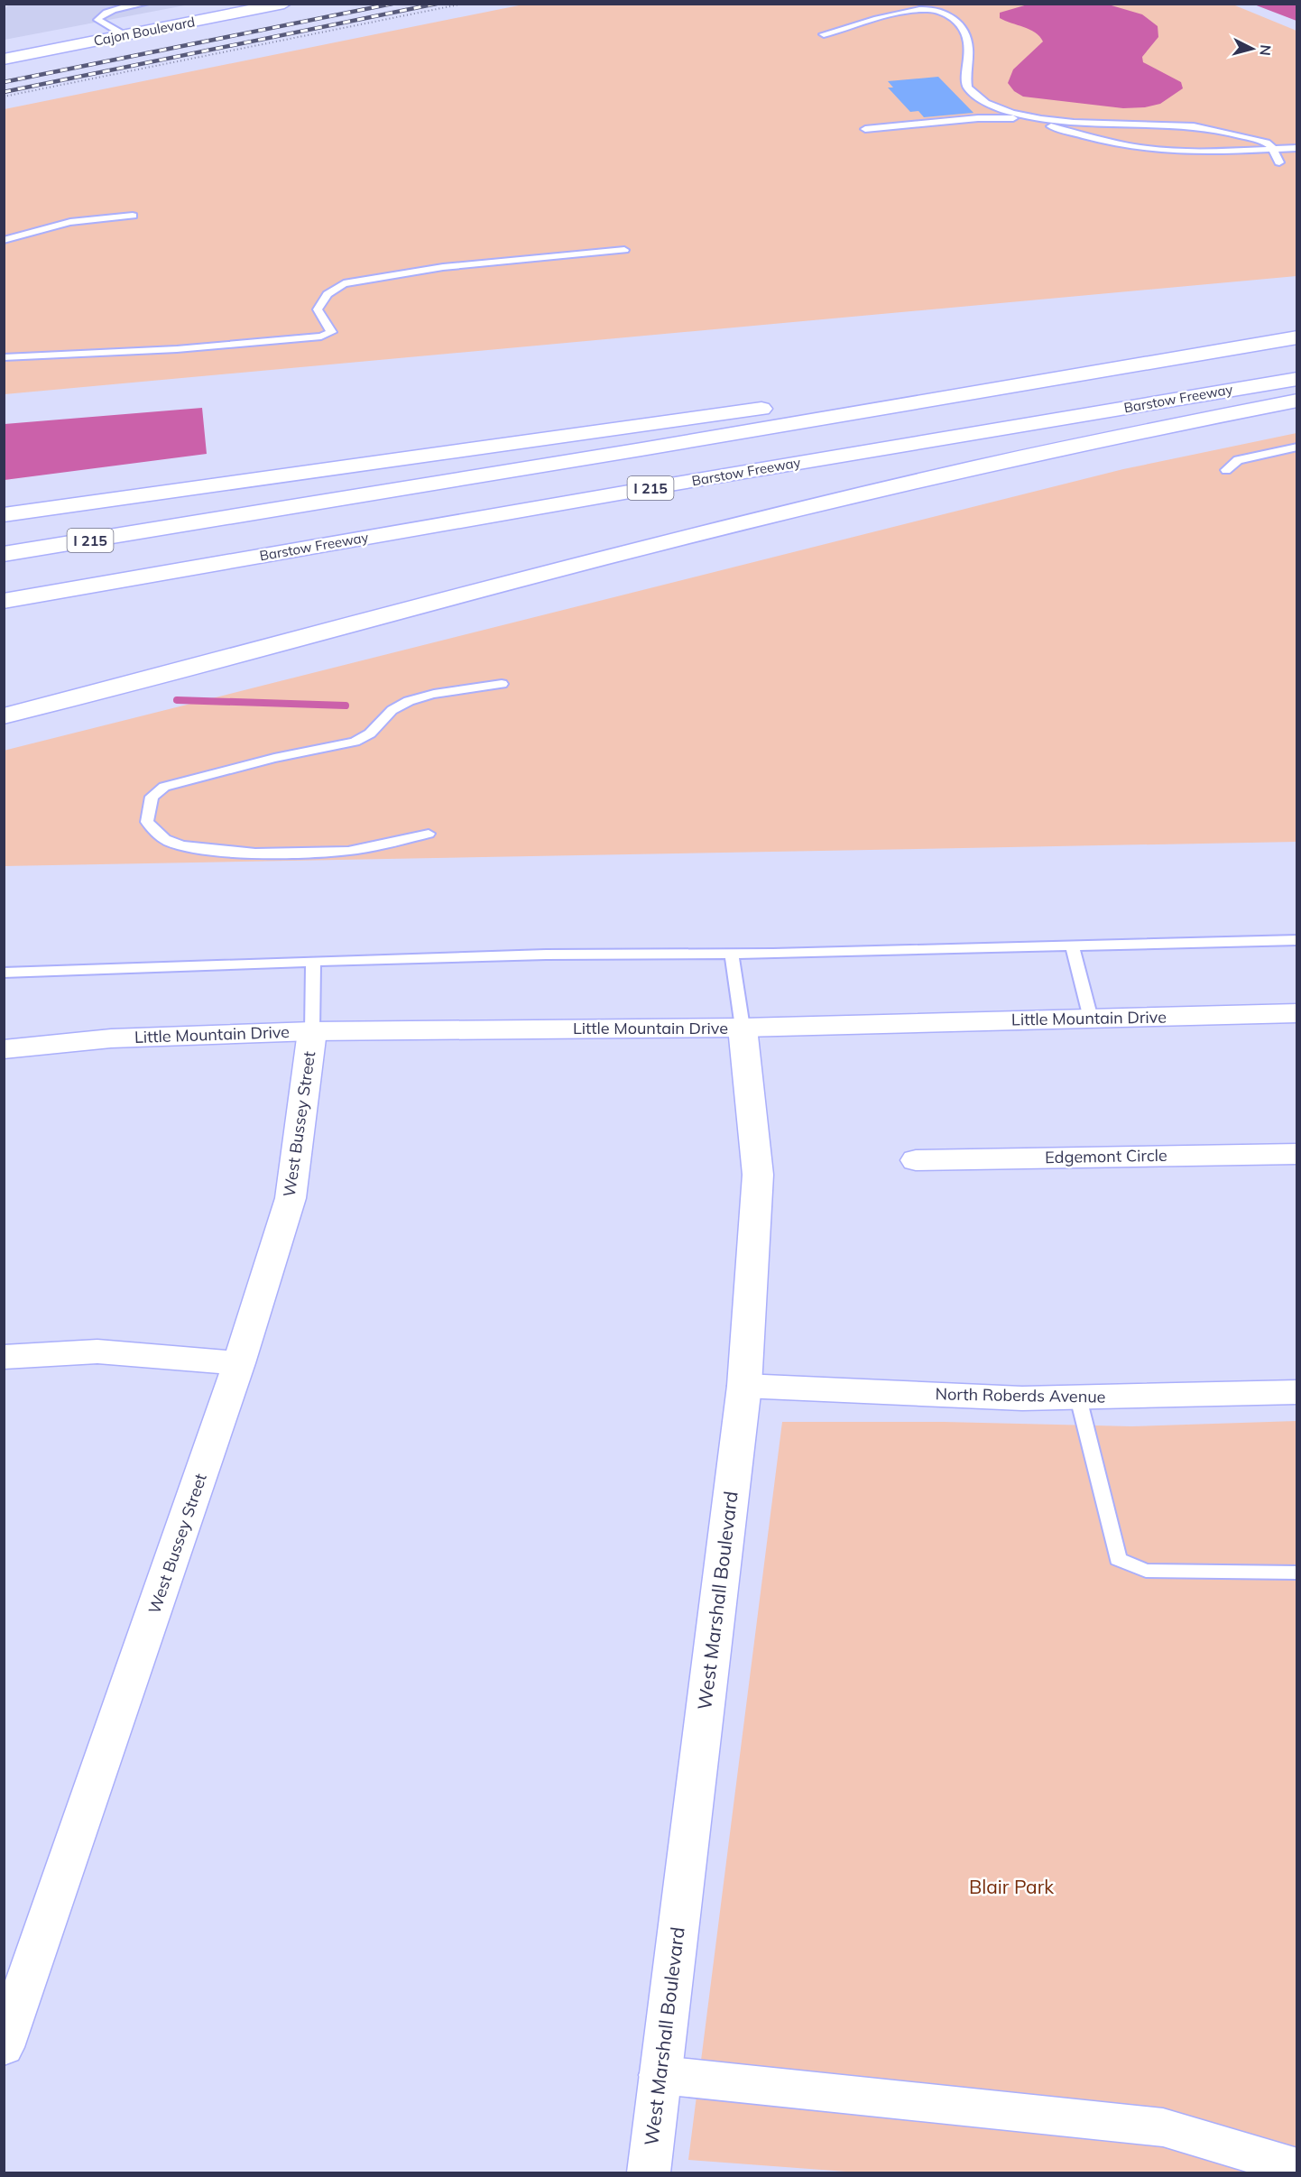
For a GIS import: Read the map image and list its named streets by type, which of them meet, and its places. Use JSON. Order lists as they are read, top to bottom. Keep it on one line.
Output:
{"streets":{"main road":["Cajon Boulevard","Barstow Freeway","I 215","Little Mountain Drive","West Bussey Street","Edgemont Circle","North Roberds Avenue","West Marshall Boulevard"]},"crossings":[["Little Mountain Drive","West Bussey Street"],["Little Mountain Drive","West Marshall Boulevard"],["North Roberds Avenue","West Marshall Boulevard"]],"parks":["Blair Park"],"north":"right"}
